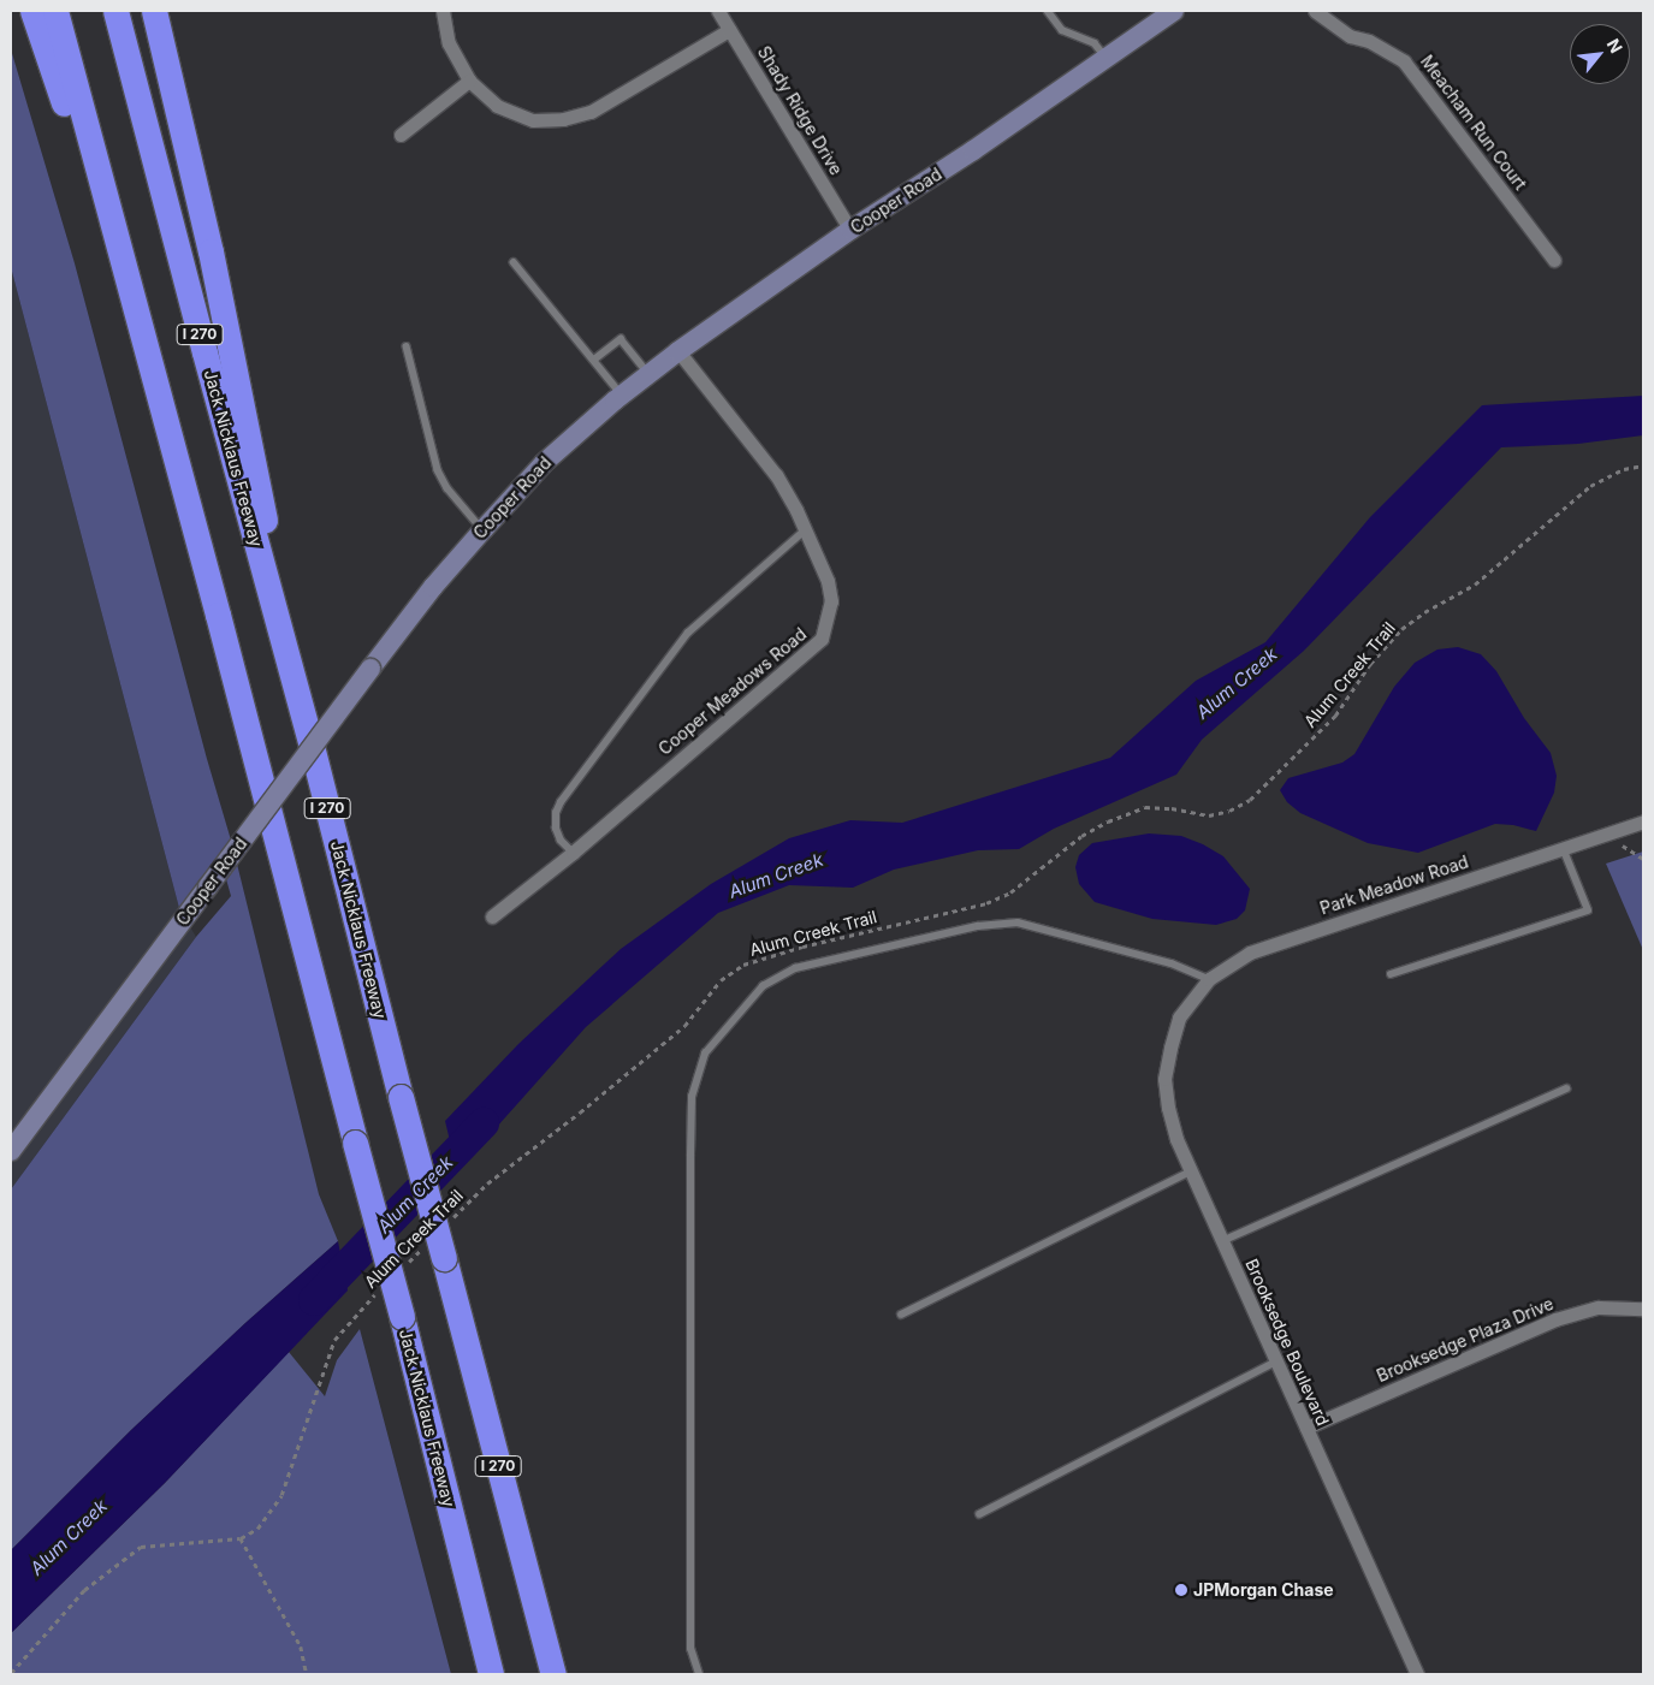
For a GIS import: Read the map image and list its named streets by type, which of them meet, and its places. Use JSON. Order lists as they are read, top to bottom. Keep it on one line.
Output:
{"streets":{"highway":["I 270","Jack Nicklaus Freeway"],"street":["Shady Ridge Drive","Meacham Run Court","Cooper Road","Cooper Meadows Road","Park Meadow Road","Brooksedge Plaza Drive","Brooksedge Boulevard"],"path":["Alum Creek Trail"]},"crossings":[["Shady Ridge Drive","Cooper Road"],["Cooper Road","Cooper Meadows Road"],["Jack Nicklaus Freeway","Alum Creek Trail"],["Park Meadow Road","Brooksedge Boulevard"],["Brooksedge Plaza Drive","Brooksedge Boulevard"]],"water":["Alum Creek"],"places":["JPMorgan Chase"],"north":"top right"}
